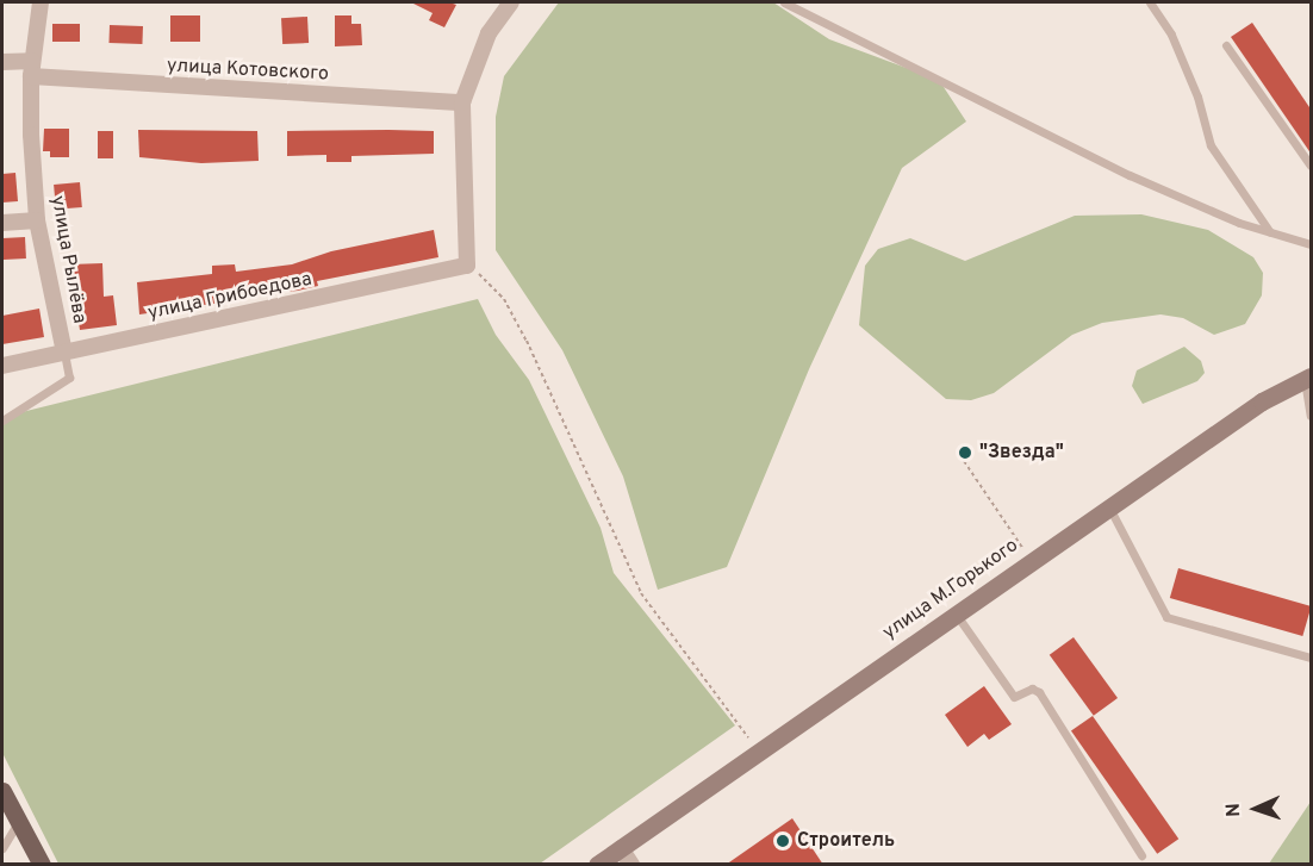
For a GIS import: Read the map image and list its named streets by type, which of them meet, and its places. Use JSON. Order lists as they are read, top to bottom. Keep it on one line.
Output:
{"streets":{"main road":["улица М.Горького"],"street":["улица Котовского","улица Рылёва","улица Грибоедова"]},"crossings":[["улица Котовского","улица Рылёва"],["улица Рылёва","улица Грибоедова"]],"places":["\"Звезда\"","Строитель"],"north":"left"}
